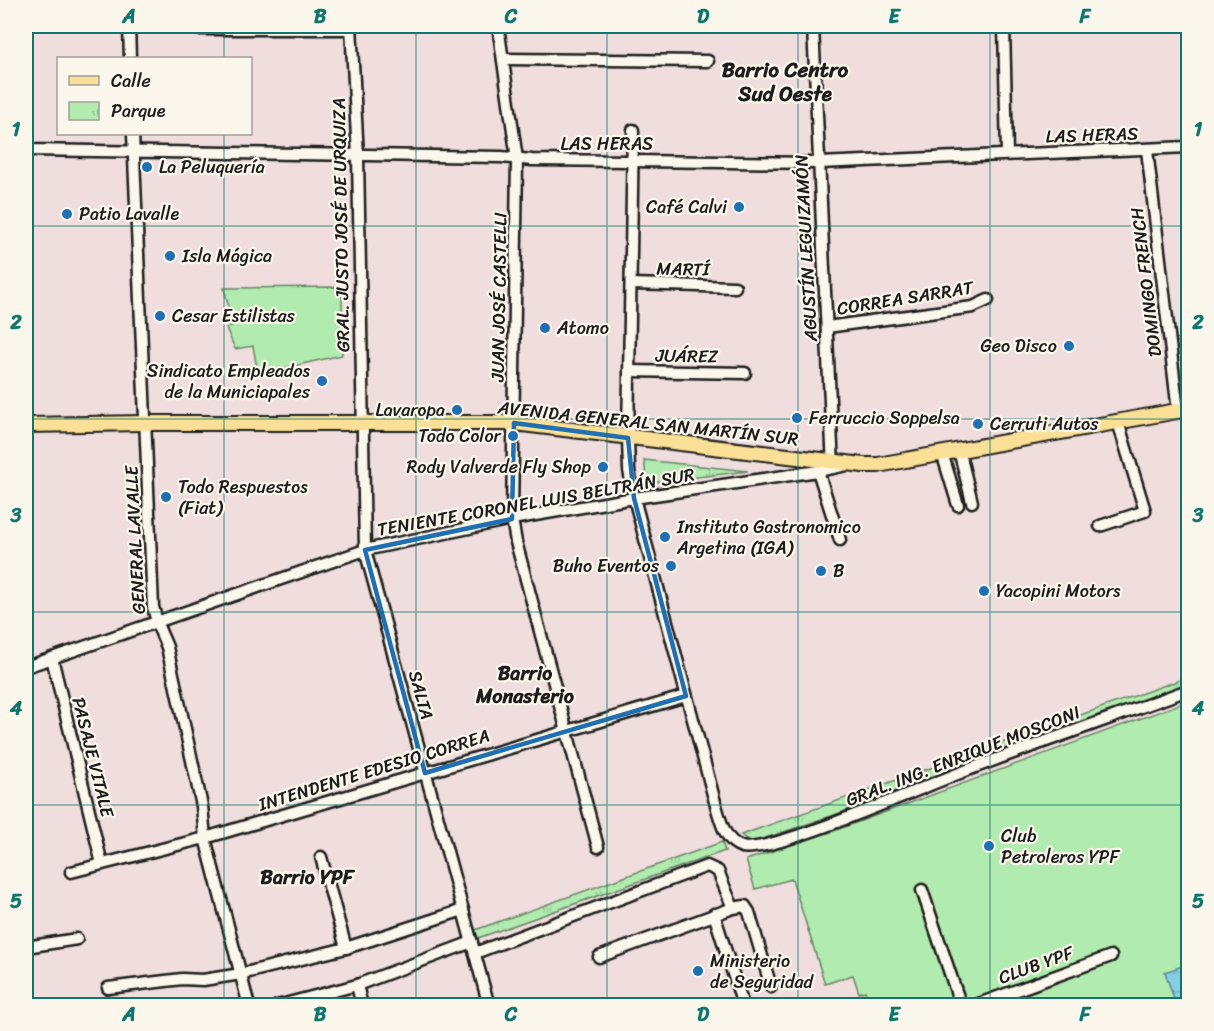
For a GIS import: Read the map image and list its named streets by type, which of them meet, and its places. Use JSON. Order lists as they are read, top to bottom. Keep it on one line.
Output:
{"streets":{"main road":["AVENIDA GENERAL SAN MARTÍN SUR"],"street":["LAS HERAS","GRAL. JUSTO JOSÉ DE URQUIZA","AGUSTÍN LEGUIZAMÓN","MARTÍ","DOMINGO FRENCH","JUAN JOSÉ CASTELLI","CORREA SARRAT","JUÁREZ","TENIENTE CORONEL LUIS BELTRÁN SUR","GENERAL LAVALLE","SALTA","GRAL. ING. ENRIQUE MOSCONI","PASAJE VITALE","INTENDENTE EDESIO CORREA","CLUB YPF"]},"crossings":[["LAS HERAS","GRAL. JUSTO JOSÉ DE URQUIZA"],["LAS HERAS","AGUSTÍN LEGUIZAMÓN"],["LAS HERAS","DOMINGO FRENCH"],["LAS HERAS","JUAN JOSÉ CASTELLI"],["LAS HERAS","GENERAL LAVALLE"],["GRAL. JUSTO JOSÉ DE URQUIZA","AVENIDA GENERAL SAN MARTÍN SUR"],["GRAL. JUSTO JOSÉ DE URQUIZA","SALTA"],["AGUSTÍN LEGUIZAMÓN","CORREA SARRAT"],["AGUSTÍN LEGUIZAMÓN","AVENIDA GENERAL SAN MARTÍN SUR"],["AGUSTÍN LEGUIZAMÓN","TENIENTE CORONEL LUIS BELTRÁN SUR"],["DOMINGO FRENCH","AVENIDA GENERAL SAN MARTÍN SUR"],["JUAN JOSÉ CASTELLI","AVENIDA GENERAL SAN MARTÍN SUR"],["JUAN JOSÉ CASTELLI","TENIENTE CORONEL LUIS BELTRÁN SUR"],["JUAN JOSÉ CASTELLI","INTENDENTE EDESIO CORREA"],["AVENIDA GENERAL SAN MARTÍN SUR","TENIENTE CORONEL LUIS BELTRÁN SUR"],["AVENIDA GENERAL SAN MARTÍN SUR","GENERAL LAVALLE"],["AVENIDA GENERAL SAN MARTÍN SUR","SALTA"],["TENIENTE CORONEL LUIS BELTRÁN SUR","GENERAL LAVALLE"],["TENIENTE CORONEL LUIS BELTRÁN SUR","SALTA"],["TENIENTE CORONEL LUIS BELTRÁN SUR","PASAJE VITALE"],["GENERAL LAVALLE","INTENDENTE EDESIO CORREA"],["SALTA","INTENDENTE EDESIO CORREA"],["GRAL. ING. ENRIQUE MOSCONI","INTENDENTE EDESIO CORREA"],["PASAJE VITALE","INTENDENTE EDESIO CORREA"]],"districts":["Barrio Centro Sud Oeste","Barrio Monasterio","Barrio YPF"],"places":["La Peluquería","Café Calvi","Patio Lavalle","Isla Mágica","Cesar Estilistas","Atomo","Geo Disco","Sindicato Empleados de la Municiapales","Lavaropa","Ferruccio Soppelsa","Cerruti Autos","Todo Color","Rody Valverde Fly Shop","Todo Respuestos (Fiat)","Instituto Gastronomico Argetina (IGA)","Buho Eventos","B","Yacopini Motors","Club Petroleros YPF","Ministerio de Seguridad"],"legend":["Calle","Parque"],"grid":{"columns":["A","B","C","D","E","F"],"rows":["1","2","3","4","5"]}}
